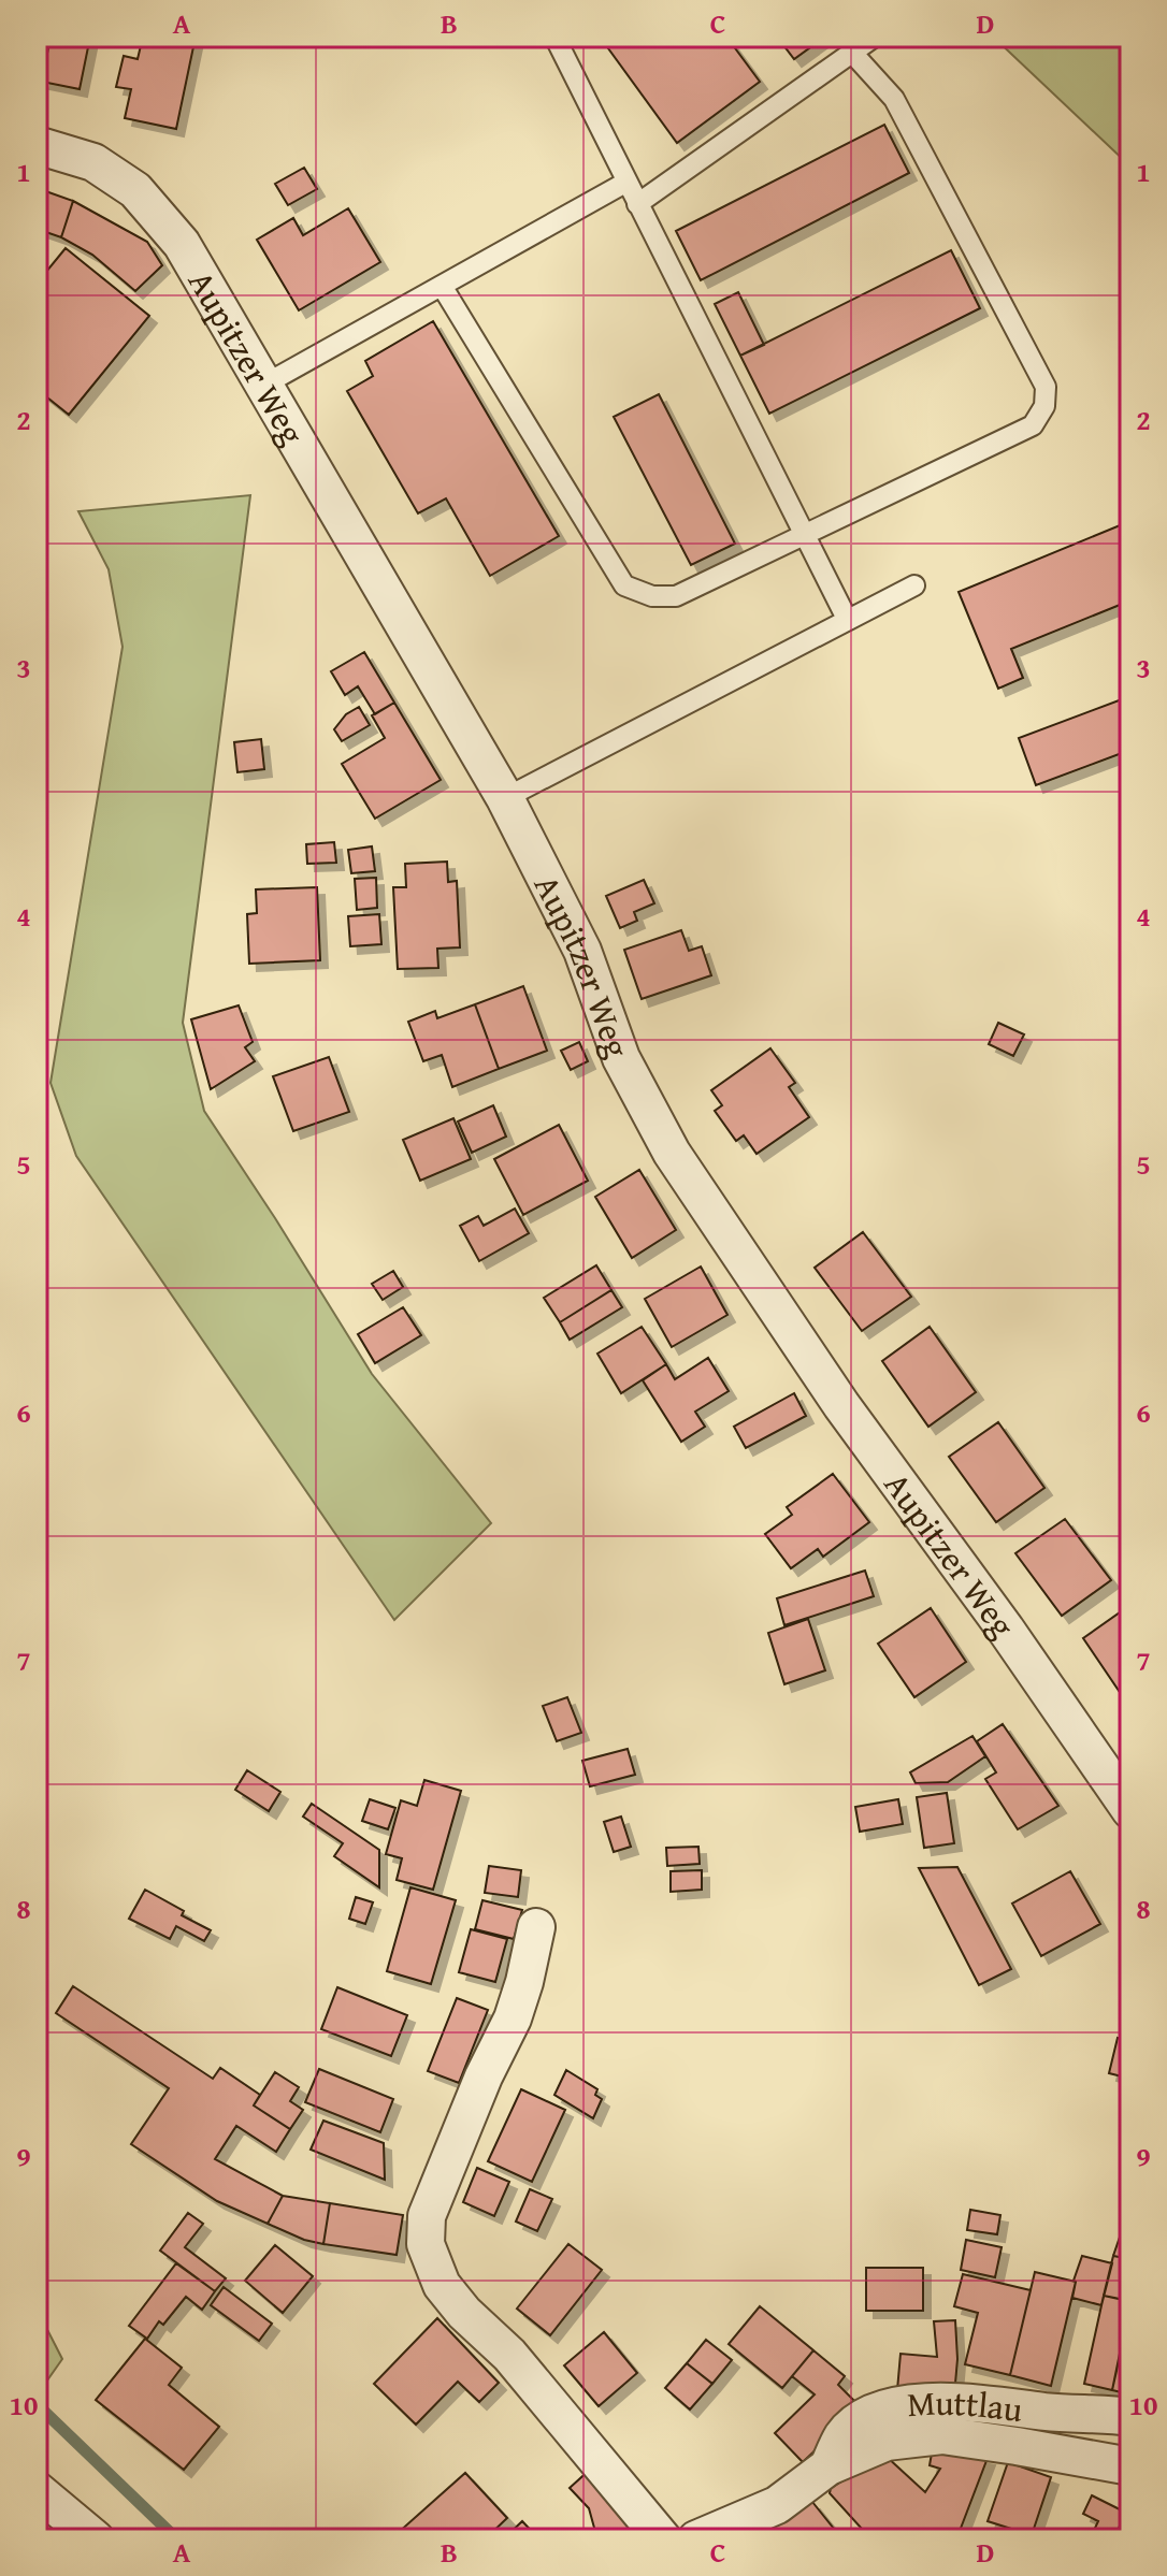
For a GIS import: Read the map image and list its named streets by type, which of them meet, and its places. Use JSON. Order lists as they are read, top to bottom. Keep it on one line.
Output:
{"streets":{"street":["Aupitzer Weg","Muttlau"]},"grid":{"columns":["A","B","C","D"],"rows":["1","2","3","4","5","6","7","8","9","10"]}}
